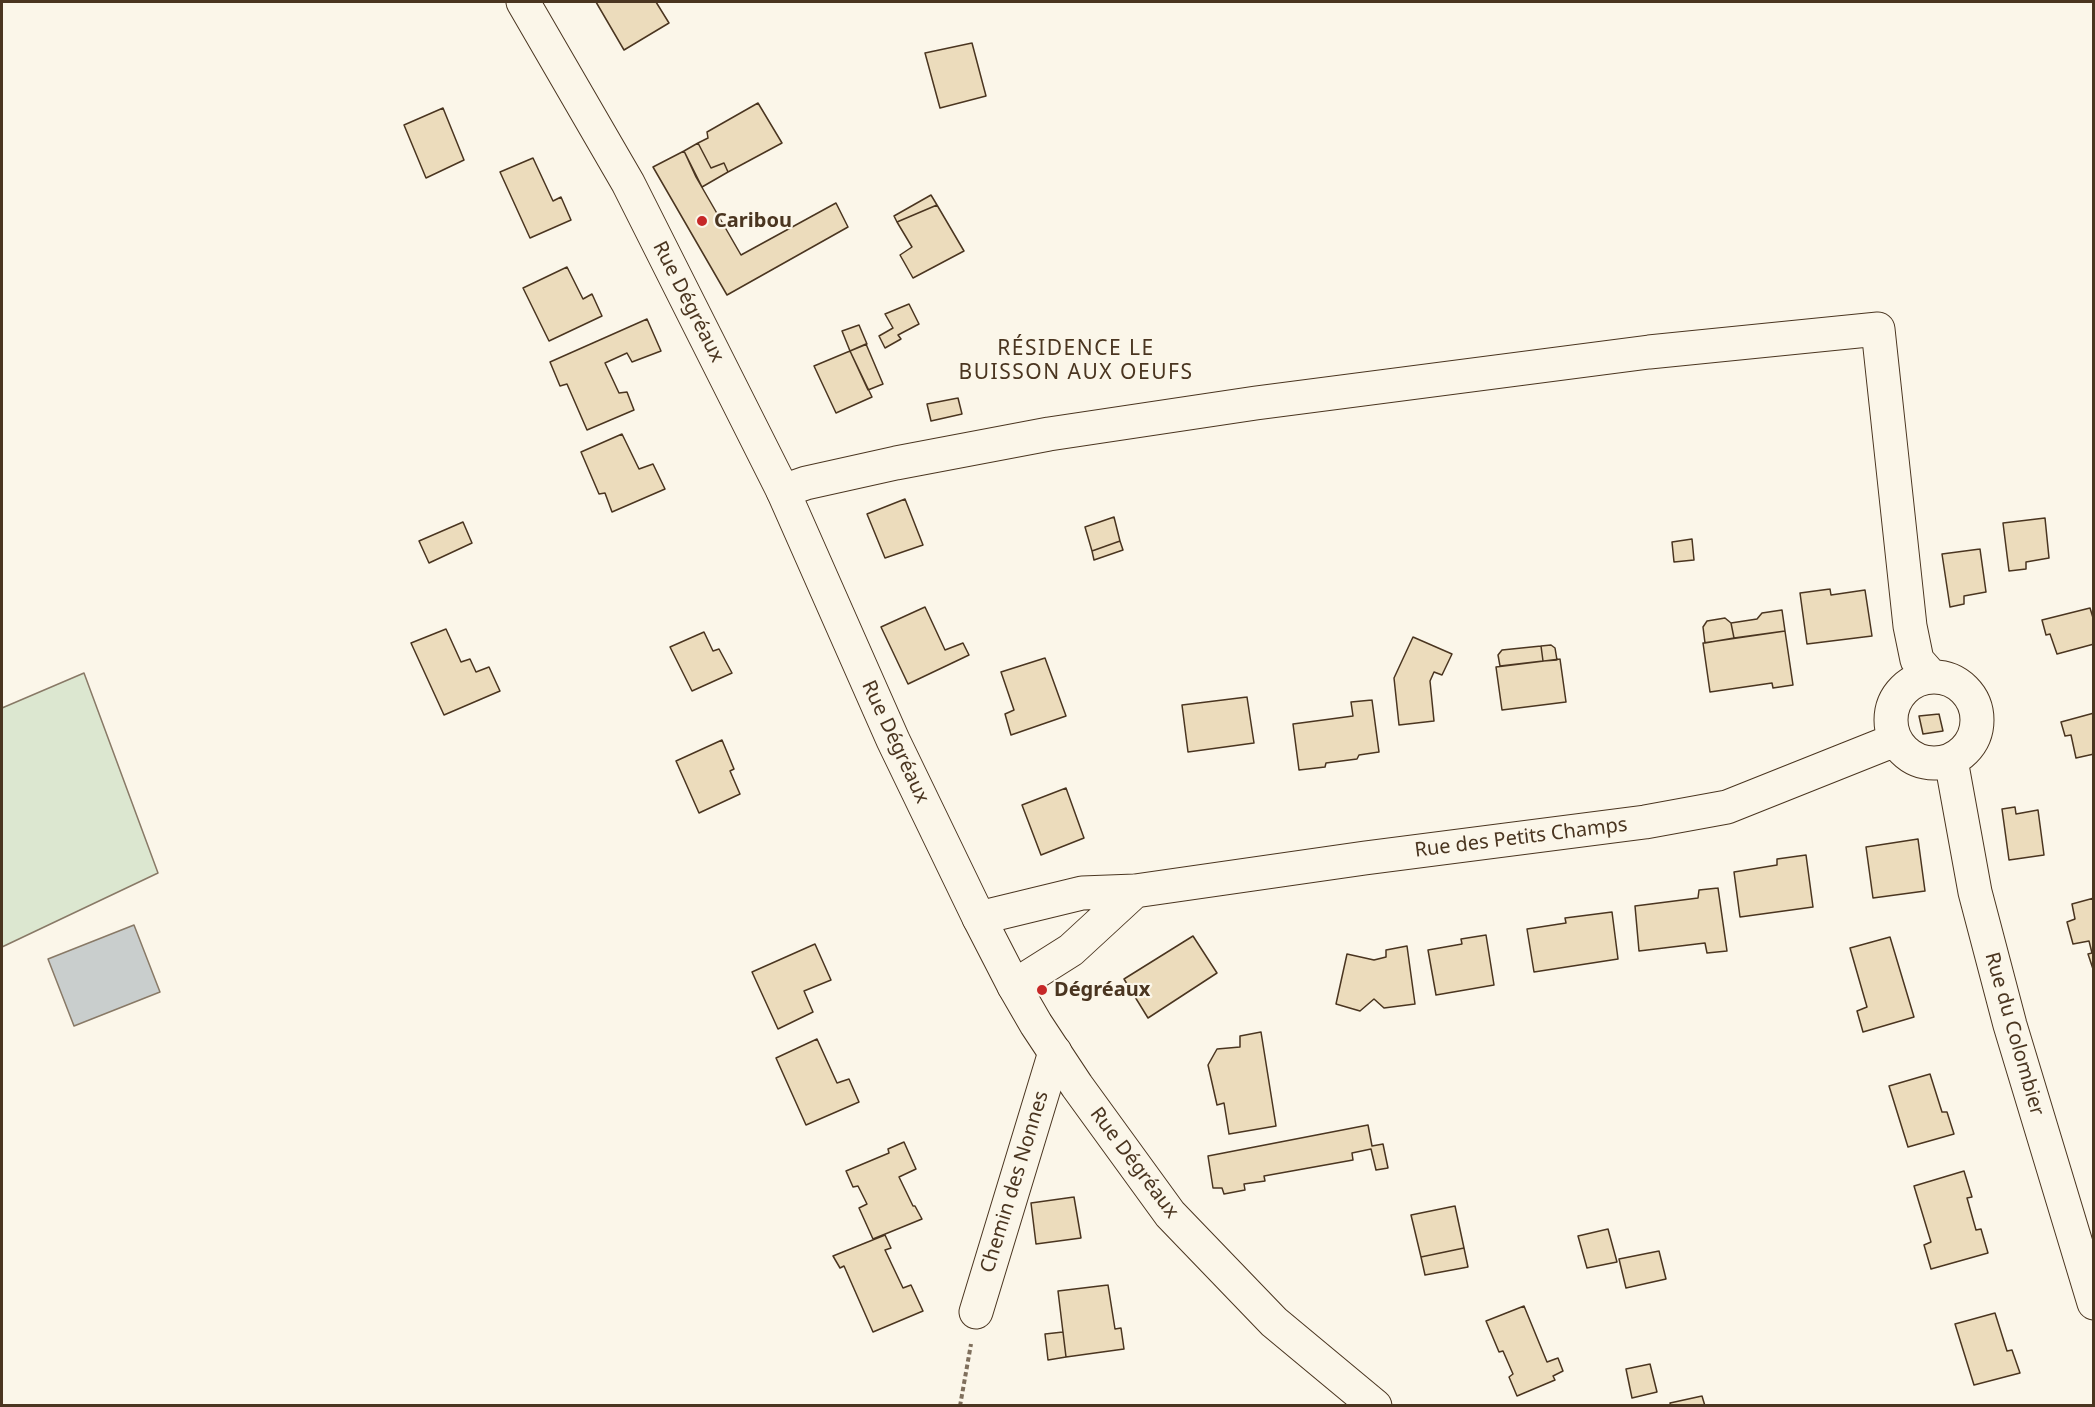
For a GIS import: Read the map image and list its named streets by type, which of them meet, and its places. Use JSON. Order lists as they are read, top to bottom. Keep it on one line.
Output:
{"streets":{"street":["Rue Dégréaux","Rue des Petits Champs","Rue du Colombier","Chemin des Nonnes"]},"crossings":[["Rue Dégréaux","Rue des Petits Champs"],["Rue Dégréaux","Chemin des Nonnes"],["Rue des Petits Champs","Rue du Colombier"]],"districts":["RÉSIDENCE LE BUISSON AUX OEUFS"],"places":["Caribou","Dégréaux"]}
